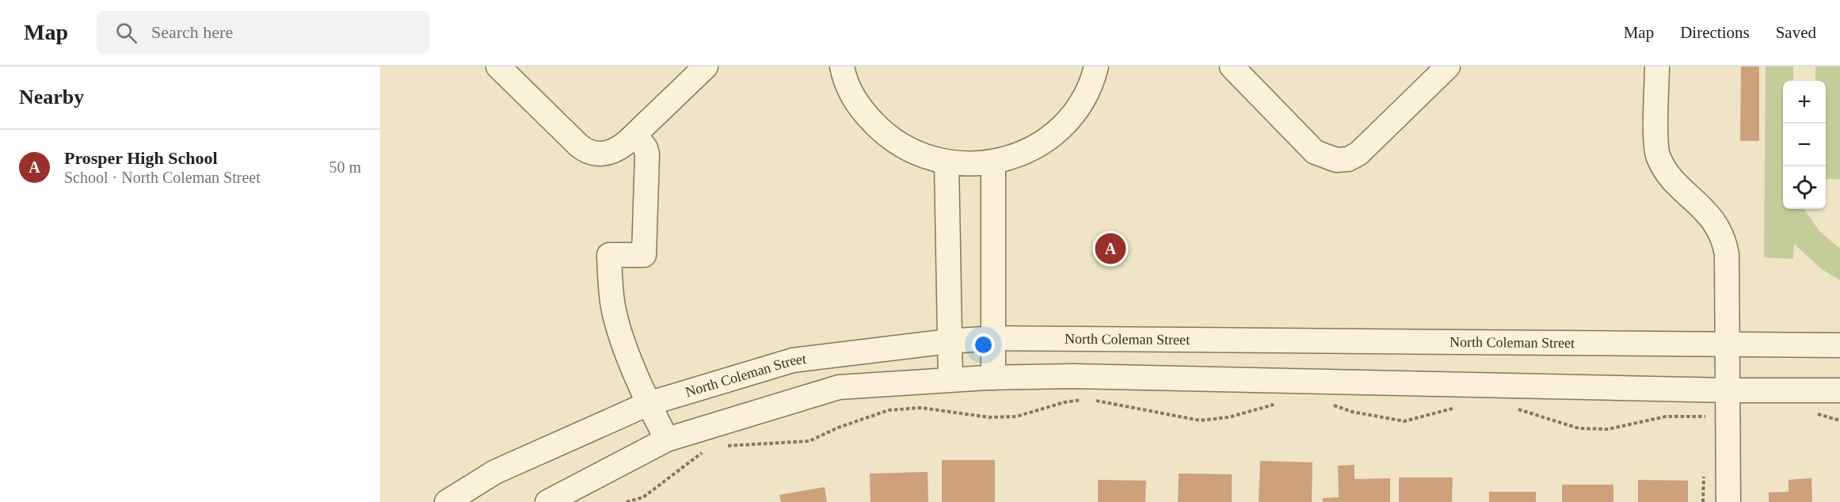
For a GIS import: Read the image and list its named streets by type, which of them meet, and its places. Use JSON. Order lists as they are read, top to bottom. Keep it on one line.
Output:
{"streets":{"street":["North Coleman Street"]},"page":{"header":"Map","search":"Search here","nav":["Map","Directions","Saved"],"heading":"Nearby","map_buttons":["+","−"],"list":[{"mark":"A","name":"Prosper High School","note":"School · North Coleman Street","value":"50 m"}],"pins":"A"}}
